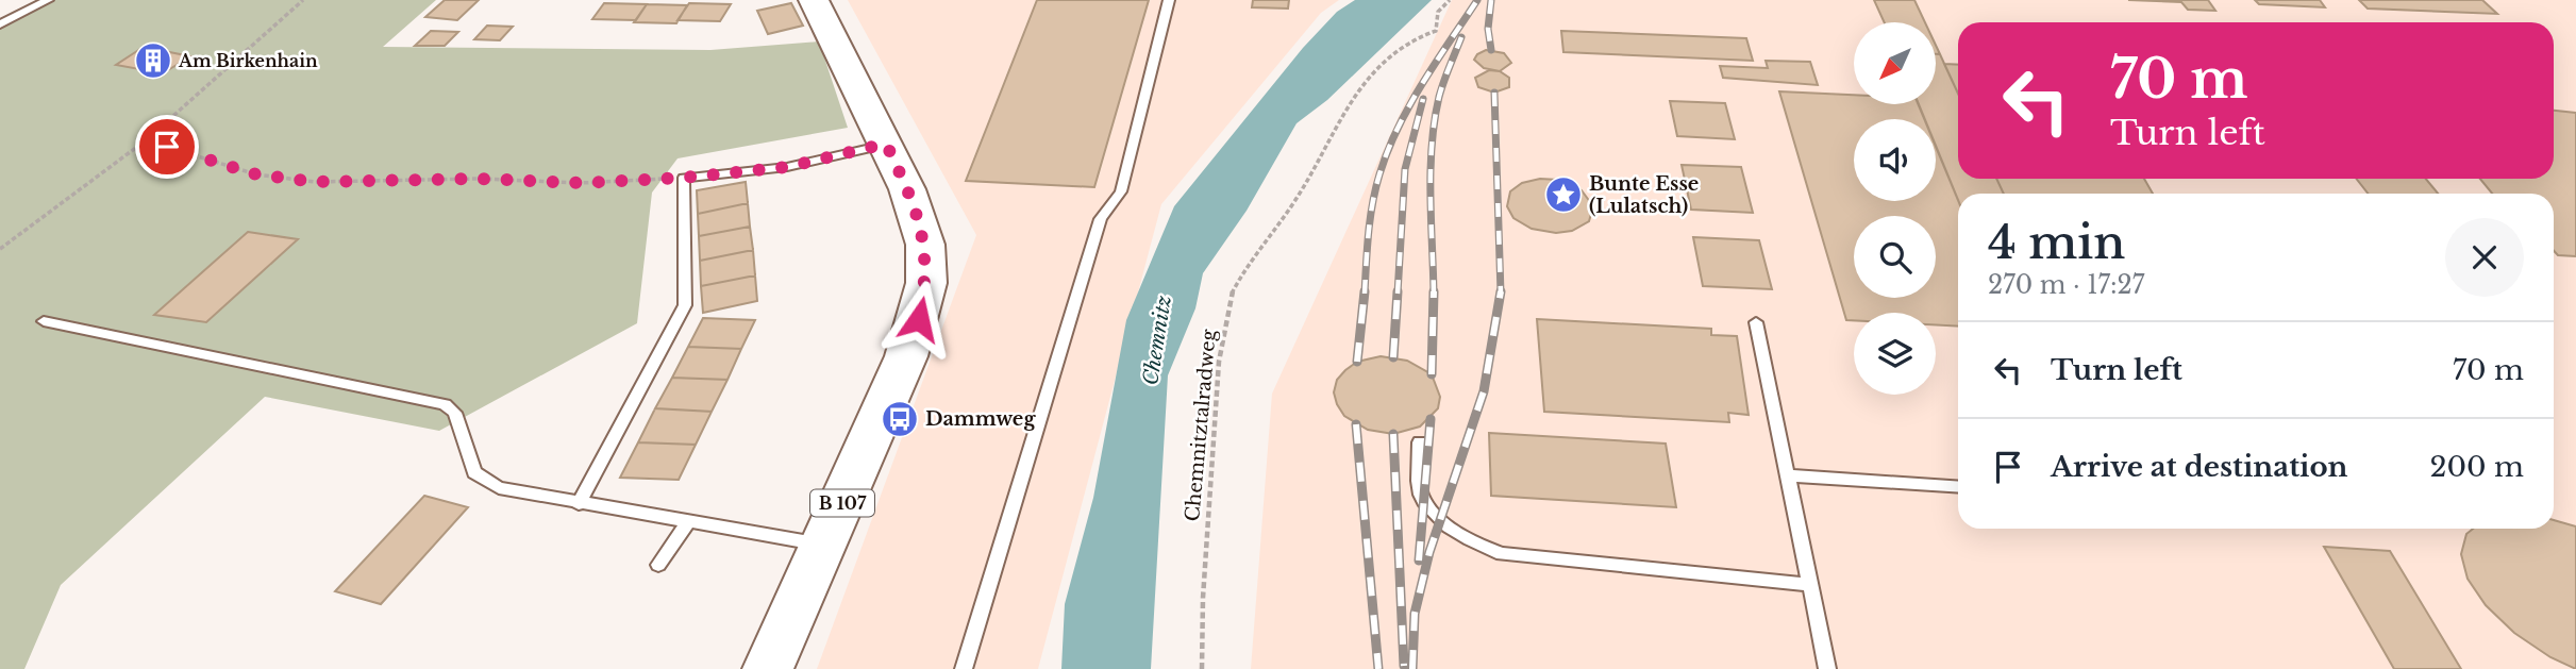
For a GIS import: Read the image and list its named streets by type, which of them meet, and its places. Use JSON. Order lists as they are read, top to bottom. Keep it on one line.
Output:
{"streets":{"main road":["B 107"],"path":["Chemnitztalradweg"]},"water":["Chemnitz"],"places":{"building":["Am Birkenhain"],"place":["Bunte Esse (Lulatsch)"],"bus stop":["Dammweg"]},"north":"bottom left","page":{"turn":["70 m","Turn left"],"heading":["4 min","270 m · 17:27"],"list":[{"name":"Turn left","value":"70 m"},{"name":"Arrive at destination","value":"200 m"}]}}
